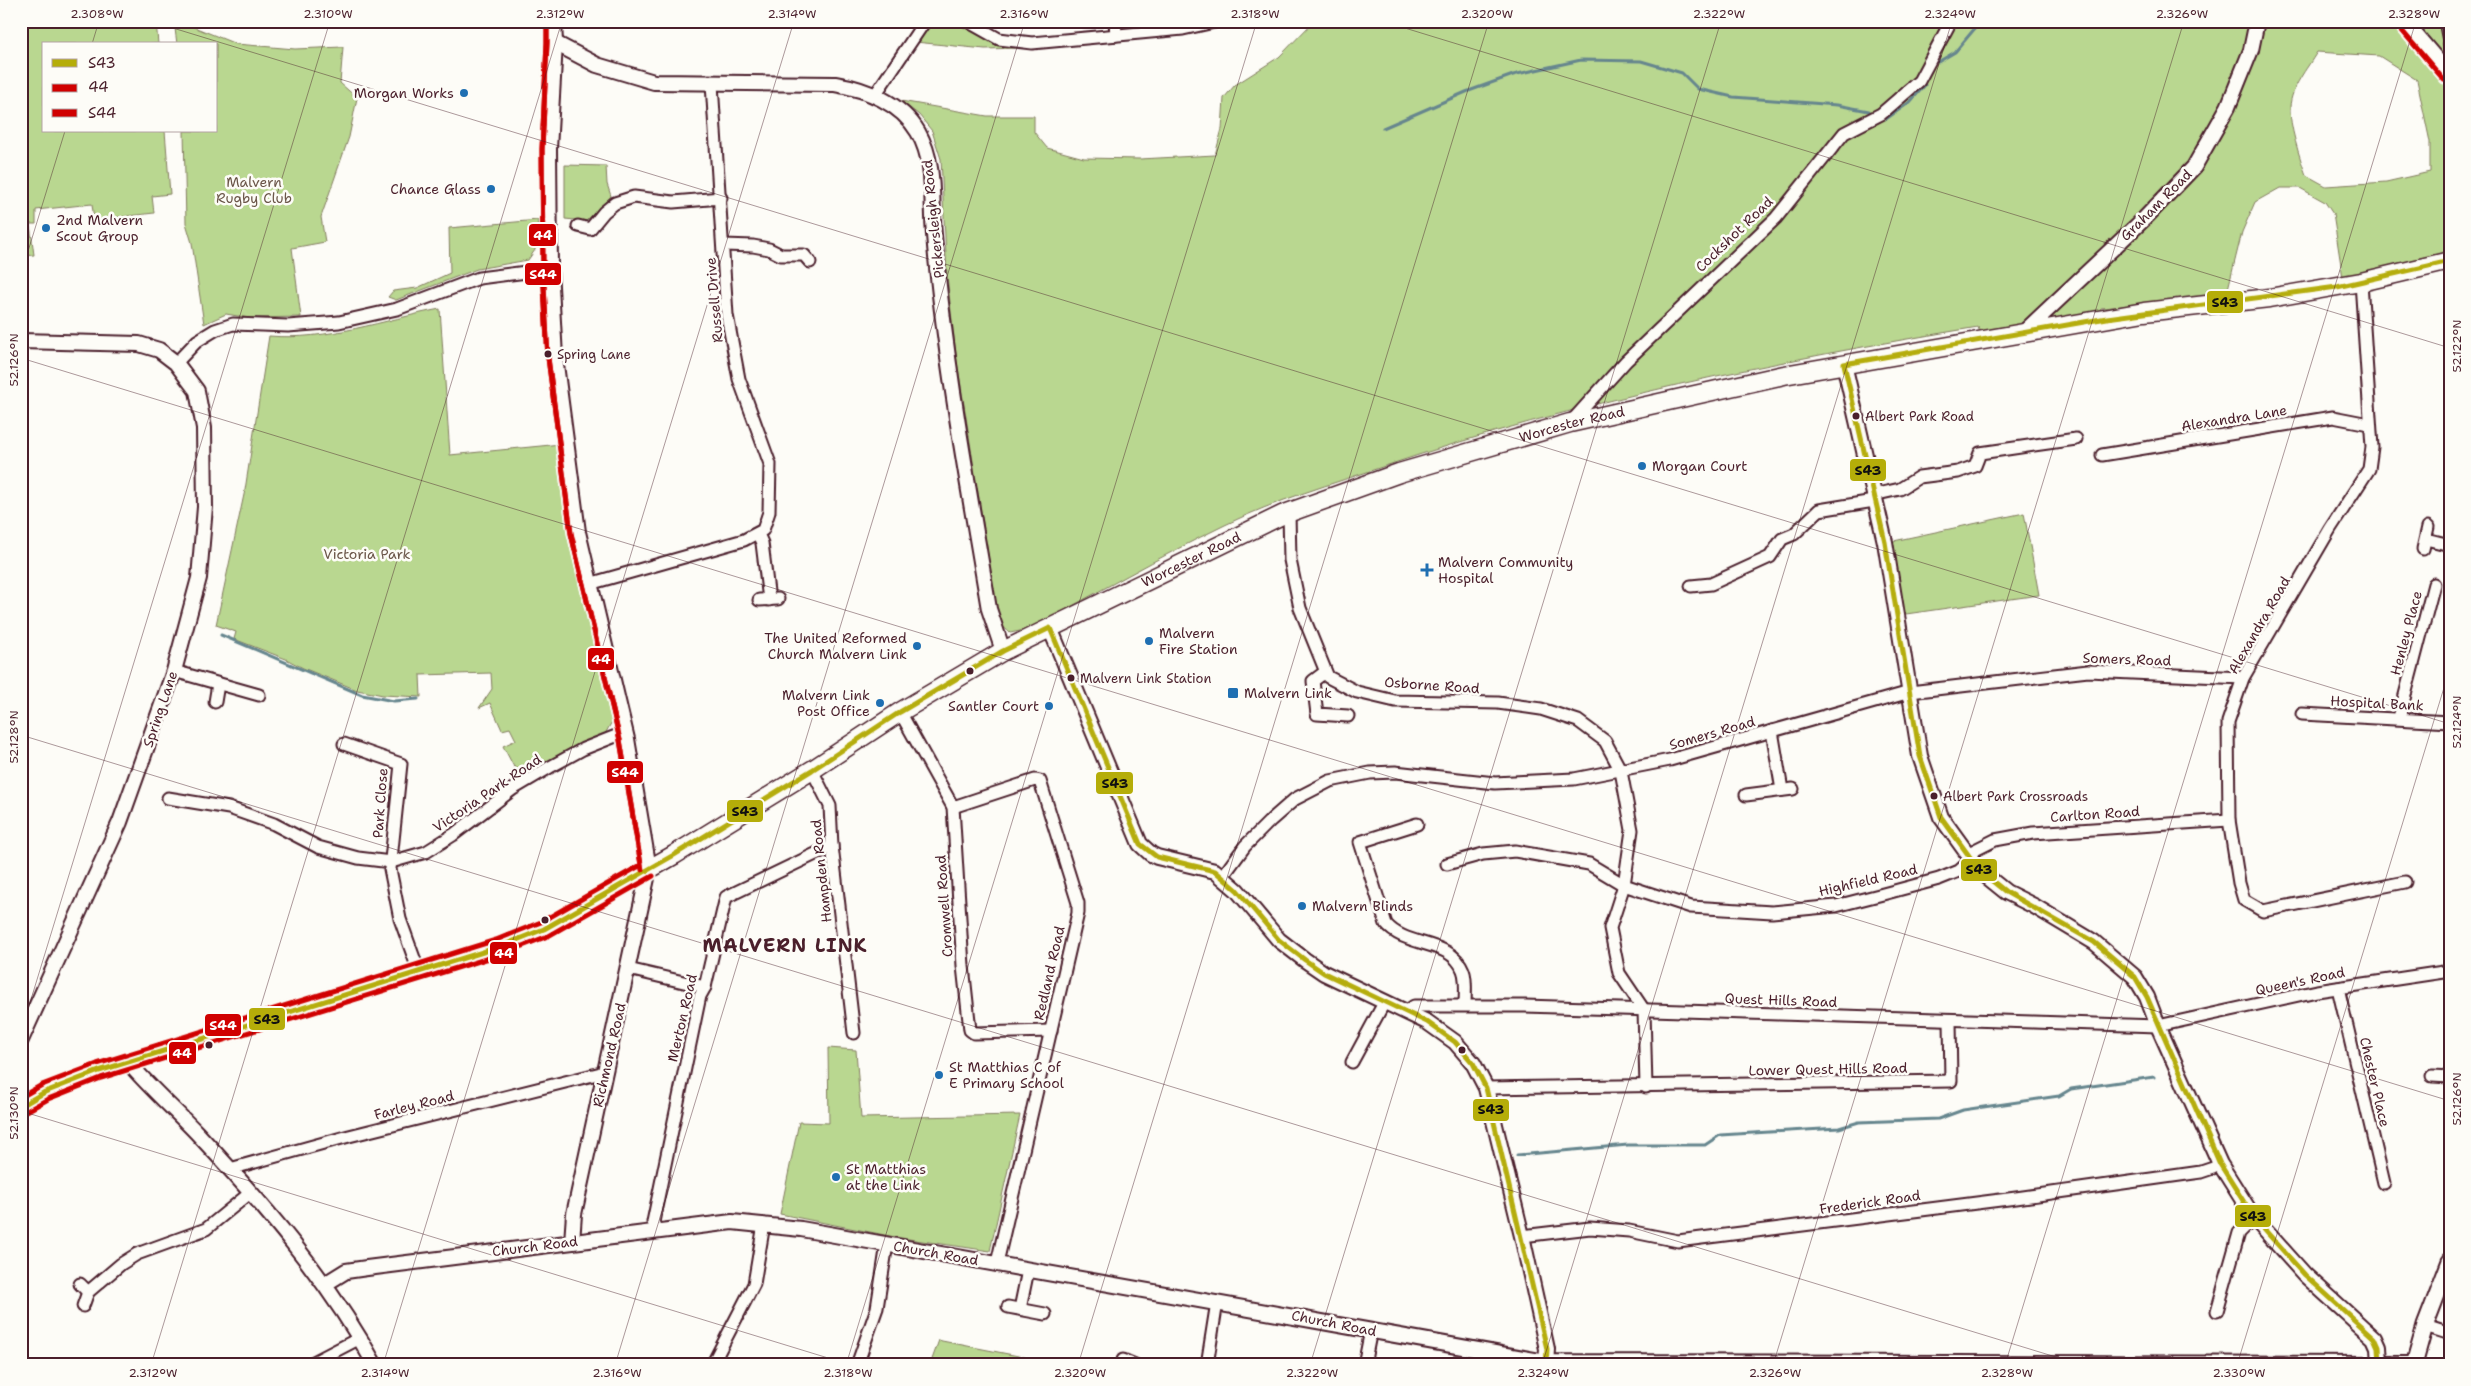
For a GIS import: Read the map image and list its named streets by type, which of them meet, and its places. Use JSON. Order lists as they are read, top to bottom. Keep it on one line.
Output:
{"streets":{"highway":["Worcester Road"],"street":["Graham Road","Pickersleigh Road","Cockshot Road","Russell Drive","Alexandra Lane","Alexandra Road","Henley Place","Somers Road","Osborne Road","Hospital Bank","Spring Lane","Victoria Park Road","Park Close","Carlton Road","Hampden Road","Highfield Road","Cromwell Road","Redland Road","Queen's Road","Quest Hills Road","Merton Road","Richmond Road","Lower Quest Hills Road","Chester Place","Farley Road","Frederick Road","Church Road"]},"crossings":[["Graham Road","Worcester Road"],["Pickersleigh Road","Russell Drive"],["Pickersleigh Road","Worcester Road"],["Cockshot Road","Worcester Road"],["Alexandra Lane","Alexandra Road"],["Worcester Road","Alexandra Road"],["Worcester Road","Hampden Road"],["Worcester Road","Cromwell Road"],["Worcester Road","Richmond Road"],["Alexandra Road","Somers Road"],["Alexandra Road","Carlton Road"],["Henley Place","Hospital Bank"],["Somers Road","Osborne Road"],["Osborne Road","Highfield Road"],["Osborne Road","Quest Hills Road"],["Victoria Park Road","Park Close"],["Carlton Road","Highfield Road"],["Hampden Road","Merton Road"],["Cromwell Road","Redland Road"],["Redland Road","Church Road"],["Queen's Road","Quest Hills Road"],["Queen's Road","Chester Place"],["Quest Hills Road","Lower Quest Hills Road"],["Merton Road","Church Road"],["Richmond Road","Farley Road"],["Richmond Road","Church Road"]],"districts":["MALVERN LINK"],"parks":["Malvern Rugby Club","Victoria Park"],"places":{"other":["Morgan Works","Chance Glass","2nd Malvern Scout Group","Spring Lane","Albert Park Road","Morgan Court","Malvern Fire Station","The United Reformed Church Malvern Link","Malvern Link Station","Malvern Link Post Office","Santler Court","Albert Park Crossroads","Malvern Blinds","St Matthias C of E Primary School","St Matthias at the Link"],"health":["Malvern Community Hospital"],"transit":["Malvern Link"]},"lines":["transit line 44","transit line S44","transit line S43"],"legend":["S43","44","S44"],"coordinates":["2.308°W","2.310°W","2.312°W","2.314°W","2.316°W","2.318°W","2.320°W","2.322°W","2.324°W","2.326°W","2.328°W","52.122°N","52.126°N","52.124°N","52.128°N","52.130°N","2.330°W"]}
